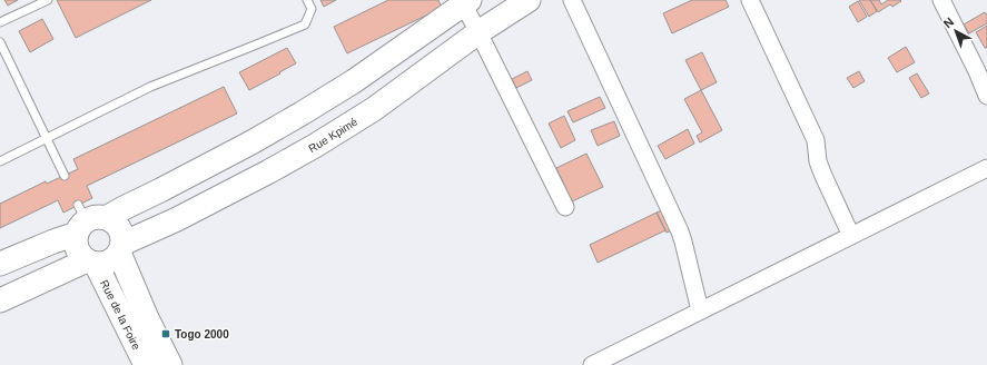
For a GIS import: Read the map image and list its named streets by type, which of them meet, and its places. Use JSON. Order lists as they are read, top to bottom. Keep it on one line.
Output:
{"streets":{"main road":["Rue Kpimé","Rue de la Foire"]},"crossings":[["Rue Kpimé","Rue de la Foire"]],"places":{"transit":["Togo 2000"]},"north":"top left"}
